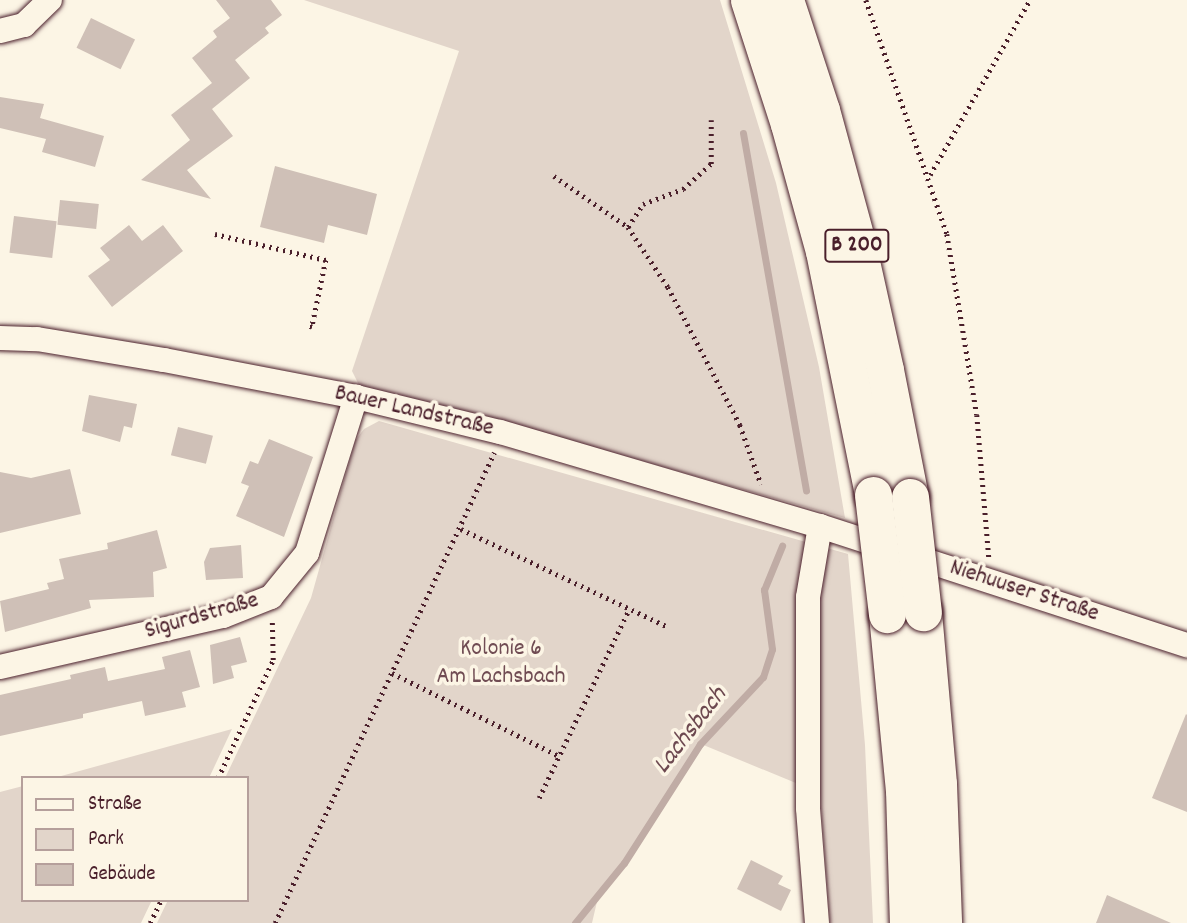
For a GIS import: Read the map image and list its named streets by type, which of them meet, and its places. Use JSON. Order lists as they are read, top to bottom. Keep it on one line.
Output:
{"streets":{"highway":["B 200"],"street":["Bauer Landstraße","Niehuuser Straße","Sigurdstraße"]},"crossings":[["Bauer Landstraße","Niehuuser Straße"],["Bauer Landstraße","Sigurdstraße"]],"water":["Lachsbach"],"parks":["Kolonie 6 Am Lachsbach"],"legend":["Straße","Park","Gebäude"]}
